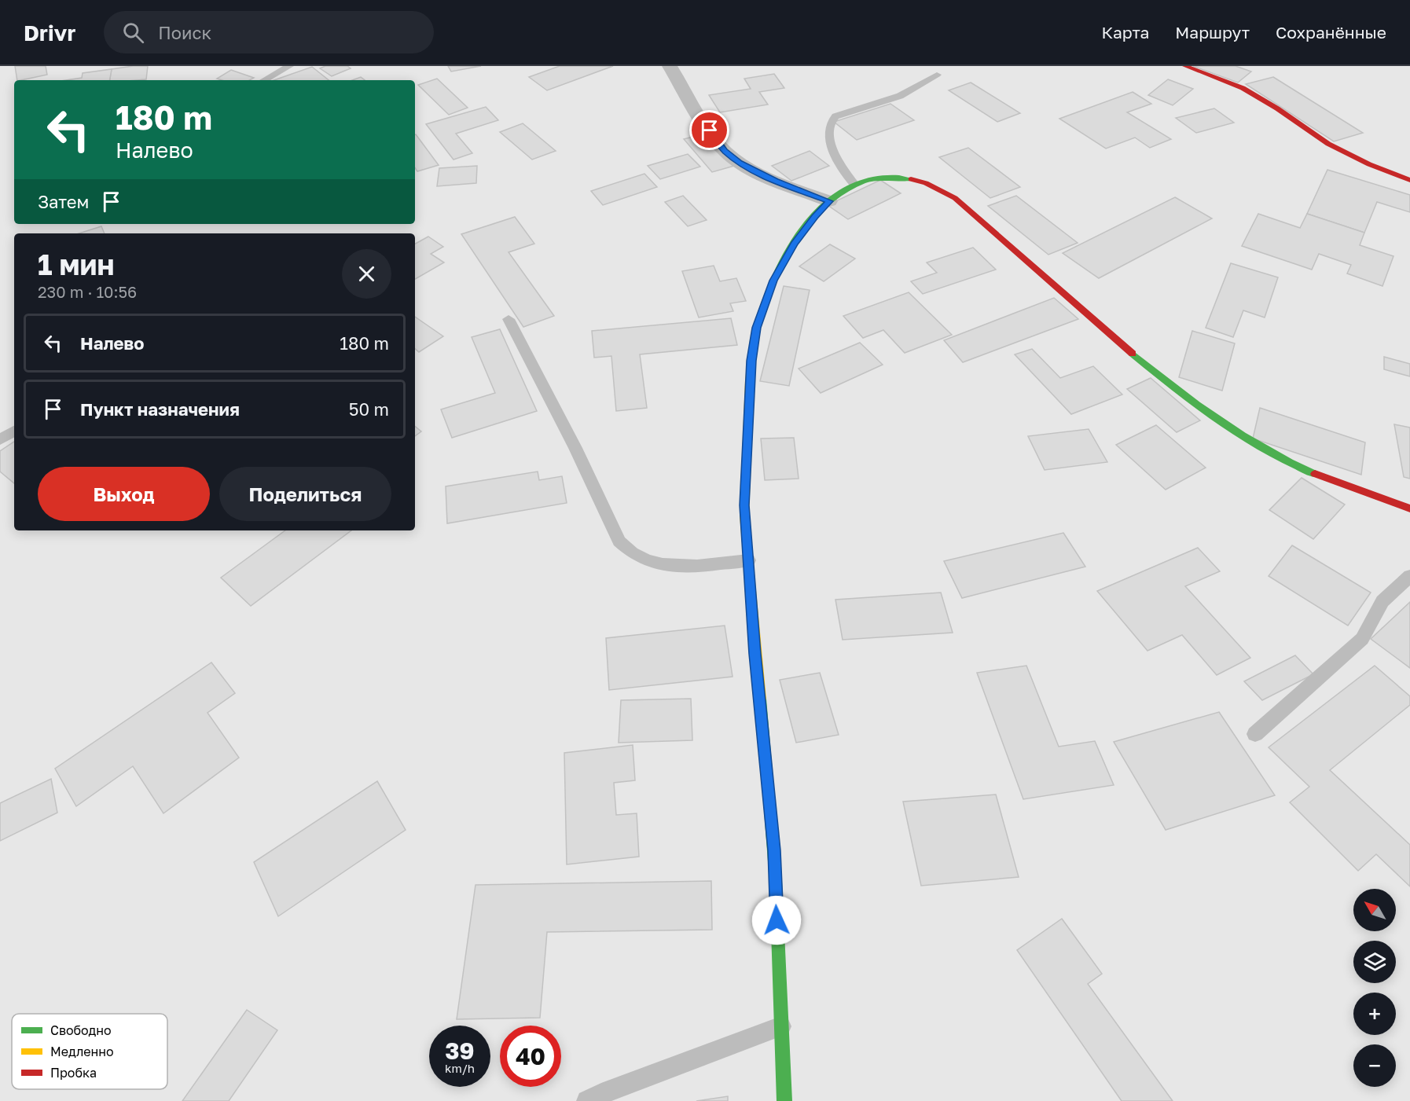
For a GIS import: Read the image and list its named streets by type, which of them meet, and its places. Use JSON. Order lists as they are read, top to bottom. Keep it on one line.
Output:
{"legend":["Свободно","Медленно","Пробка"],"north":"top left","page":{"header":"Drivr","search":"Поиск","nav":["Карта","Маршрут","Сохранённые"],"turn":["180 m","Налево"],"then":"Затем","heading":["1 мин","230 m · 10:56"],"list":[{"name":"Налево","value":"180 m"},{"name":"Пункт назначения","value":"50 m"}],"buttons":["Выход","Поделиться"],"map_buttons":["+","−"],"speed":"39 km/h","limit":"40"}}
